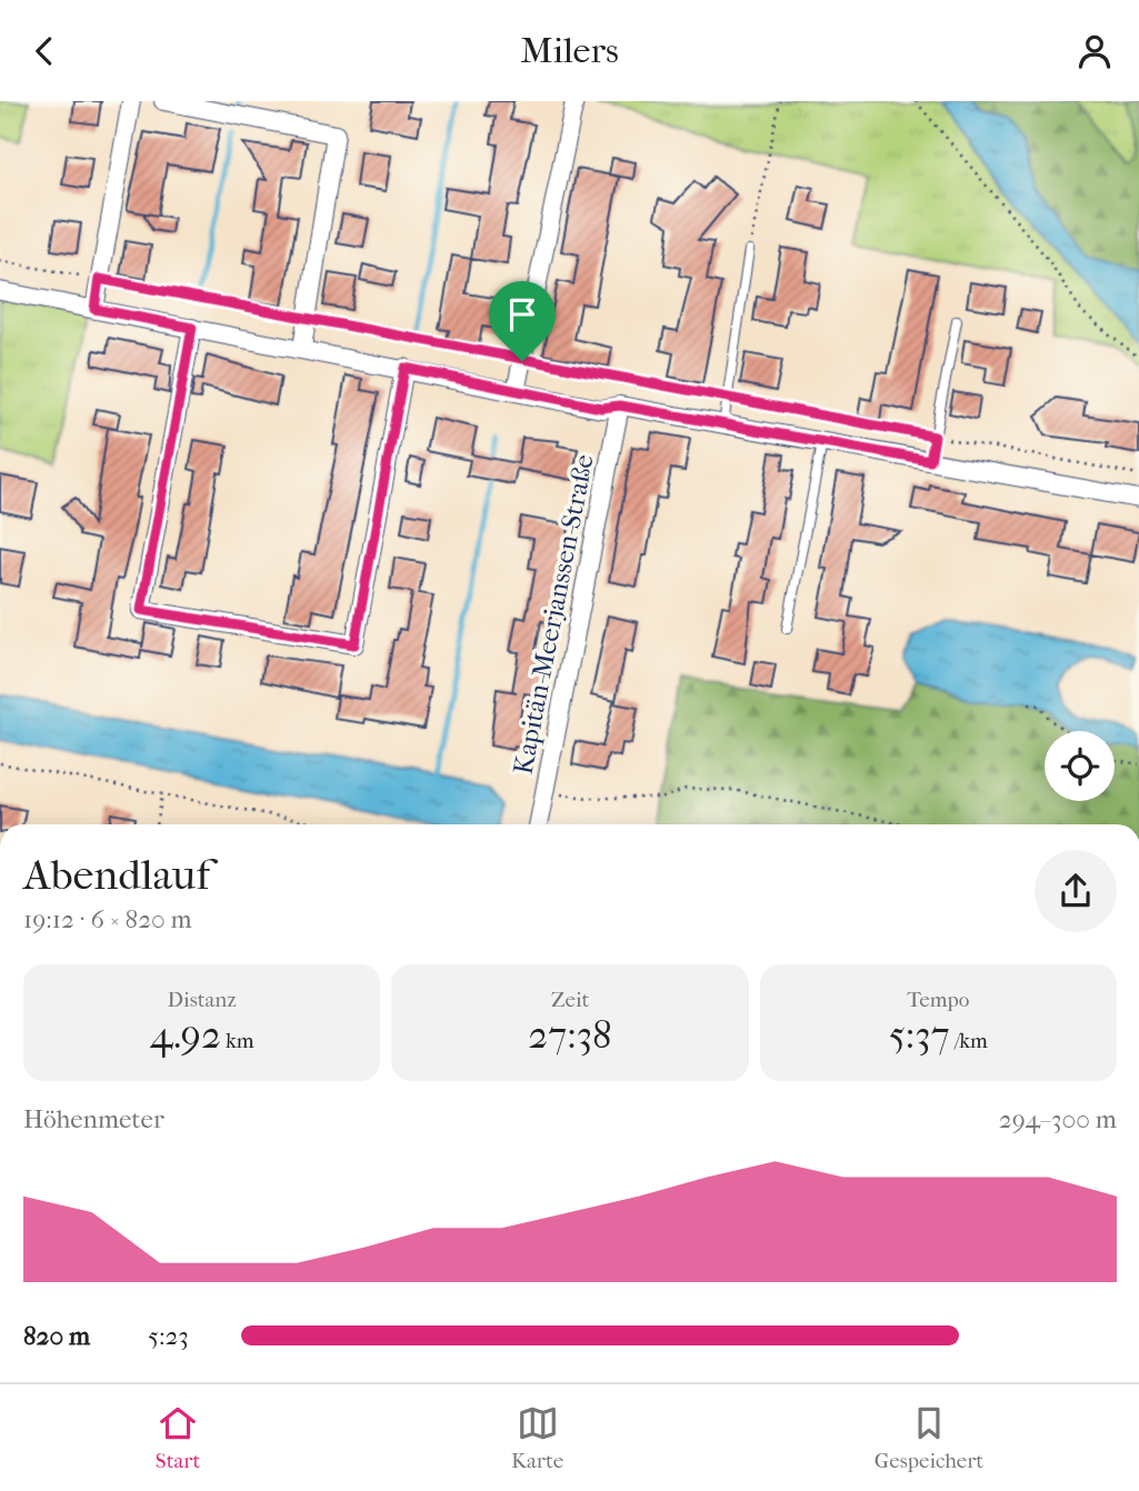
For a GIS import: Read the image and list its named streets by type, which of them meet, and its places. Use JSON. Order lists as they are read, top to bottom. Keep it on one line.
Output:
{"streets":{"street":["Kapitän-Meerjanssen-Straße"]},"page":{"header":"Milers","heading":["Abendlauf","19:12 · 6 × 820 m"],"stats":[["Distanz","4.92 km"],["Zeit","27:38"],["Tempo","5:37 /km"]],"chart":["Höhenmeter","294–300 m"],"list":[{"name":"820 m","note":"5:23"}],"tabs":["Start","Karte","Gespeichert"]}}
